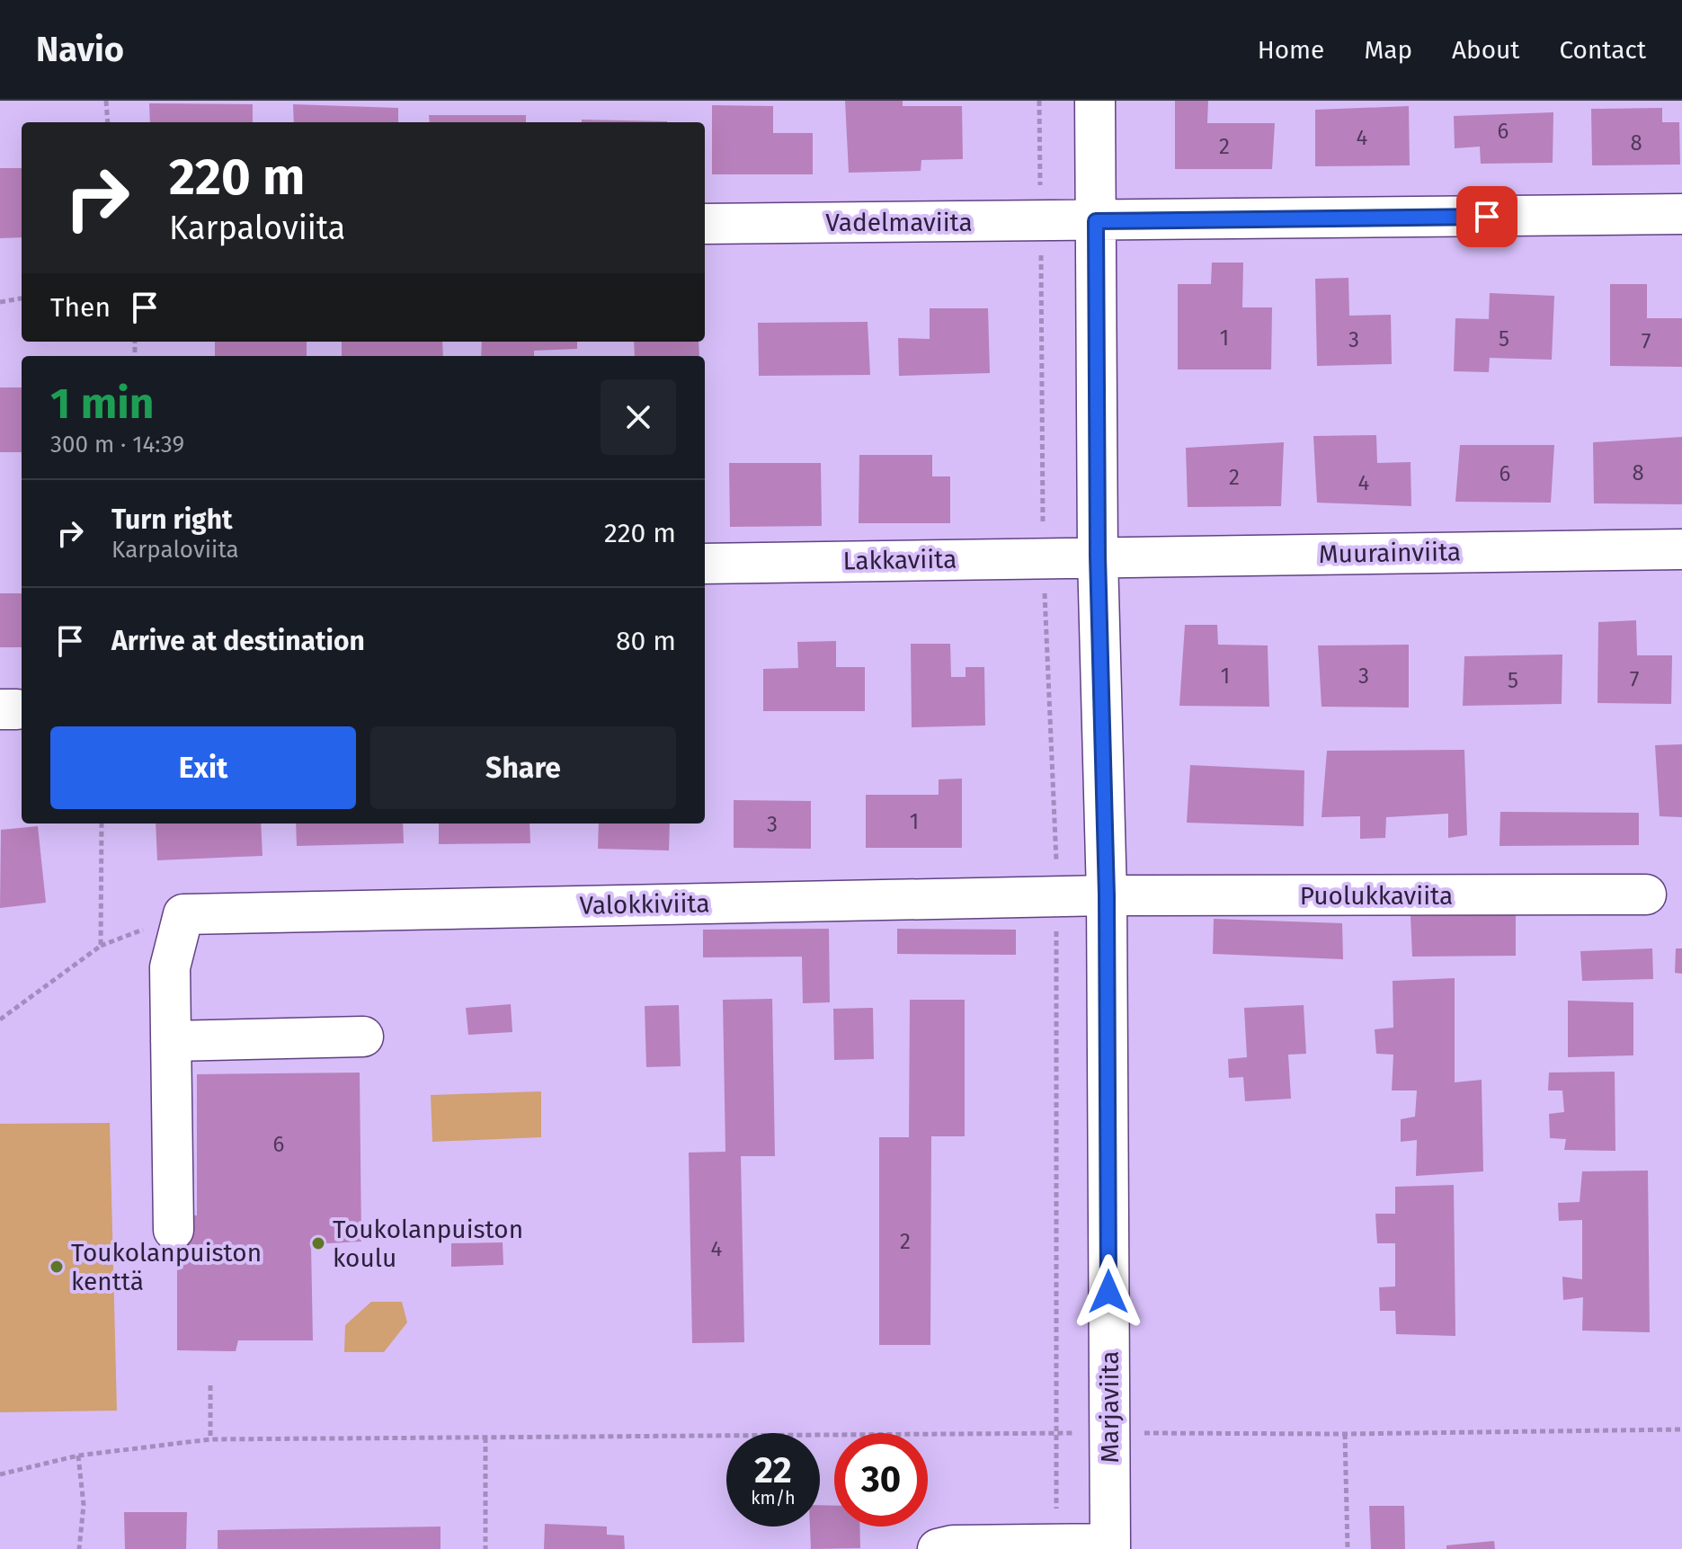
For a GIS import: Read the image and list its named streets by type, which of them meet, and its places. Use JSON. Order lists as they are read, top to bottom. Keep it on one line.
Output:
{"streets":{"street":["Vadelmaviita","Muurainviita","Lakkaviita","Puolukkaviita","Valokkiviita","Marjaviita"]},"crossings":[["Vadelmaviita","Marjaviita"],["Muurainviita","Lakkaviita"],["Muurainviita","Marjaviita"],["Lakkaviita","Marjaviita"],["Puolukkaviita","Valokkiviita"],["Puolukkaviita","Marjaviita"],["Valokkiviita","Marjaviita"]],"places":["Toukolanpuiston koulu","Toukolanpuiston kenttä"],"house_numbers":["6","4","8","2","1","5","3","7","8","6","2","4","1","3","7","5","1","3","6","2","4"],"page":{"header":"Navio","nav":["Home","Map","About","Contact"],"turn":["220 m","Karpaloviita"],"then":"Then","heading":["1 min","300 m · 14:39"],"list":[{"name":"Turn right","note":"Karpaloviita","value":"220 m"},{"name":"Arrive at destination","value":"80 m"}],"buttons":["Exit","Share"],"speed":"22 km/h","limit":"30"}}
